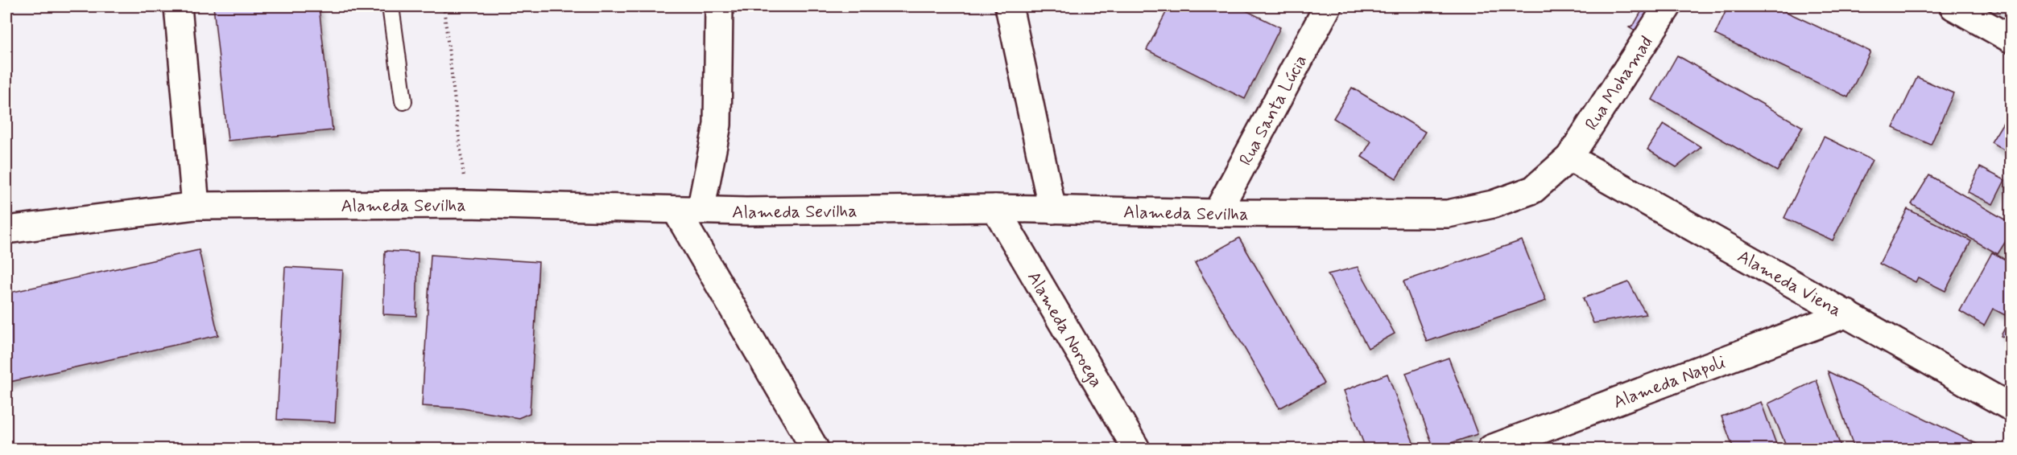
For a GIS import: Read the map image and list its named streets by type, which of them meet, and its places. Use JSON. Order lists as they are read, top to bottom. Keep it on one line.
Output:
{"streets":{"street":["Rua Mohamad","Rua Santa Lúcia","Alameda Sevilha","Alameda Viena","Alameda Noroega","Alameda Napoli"]},"crossings":[["Rua Mohamad","Alameda Sevilha"],["Rua Mohamad","Alameda Viena"],["Rua Santa Lúcia","Alameda Sevilha"],["Alameda Sevilha","Alameda Viena"],["Alameda Sevilha","Alameda Noroega"],["Alameda Viena","Alameda Napoli"]]}
